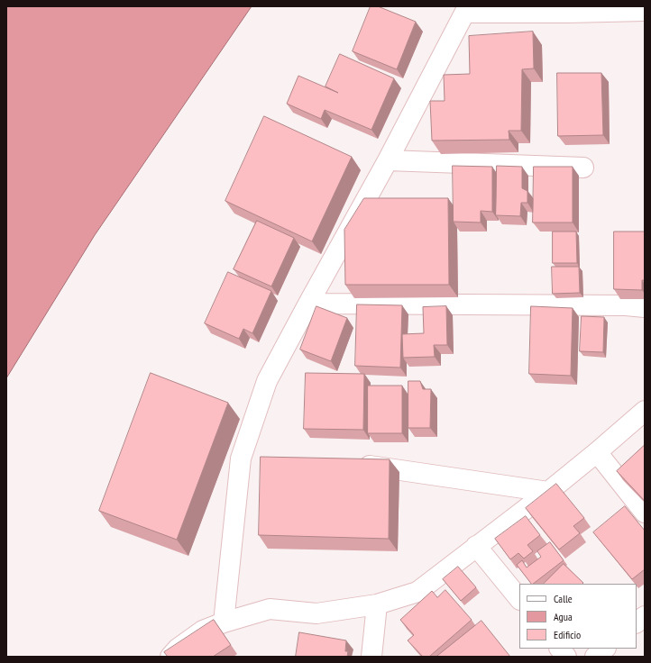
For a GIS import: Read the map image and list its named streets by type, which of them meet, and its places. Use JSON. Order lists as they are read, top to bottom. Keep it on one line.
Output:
{"legend":["Calle","Agua","Edificio"]}
